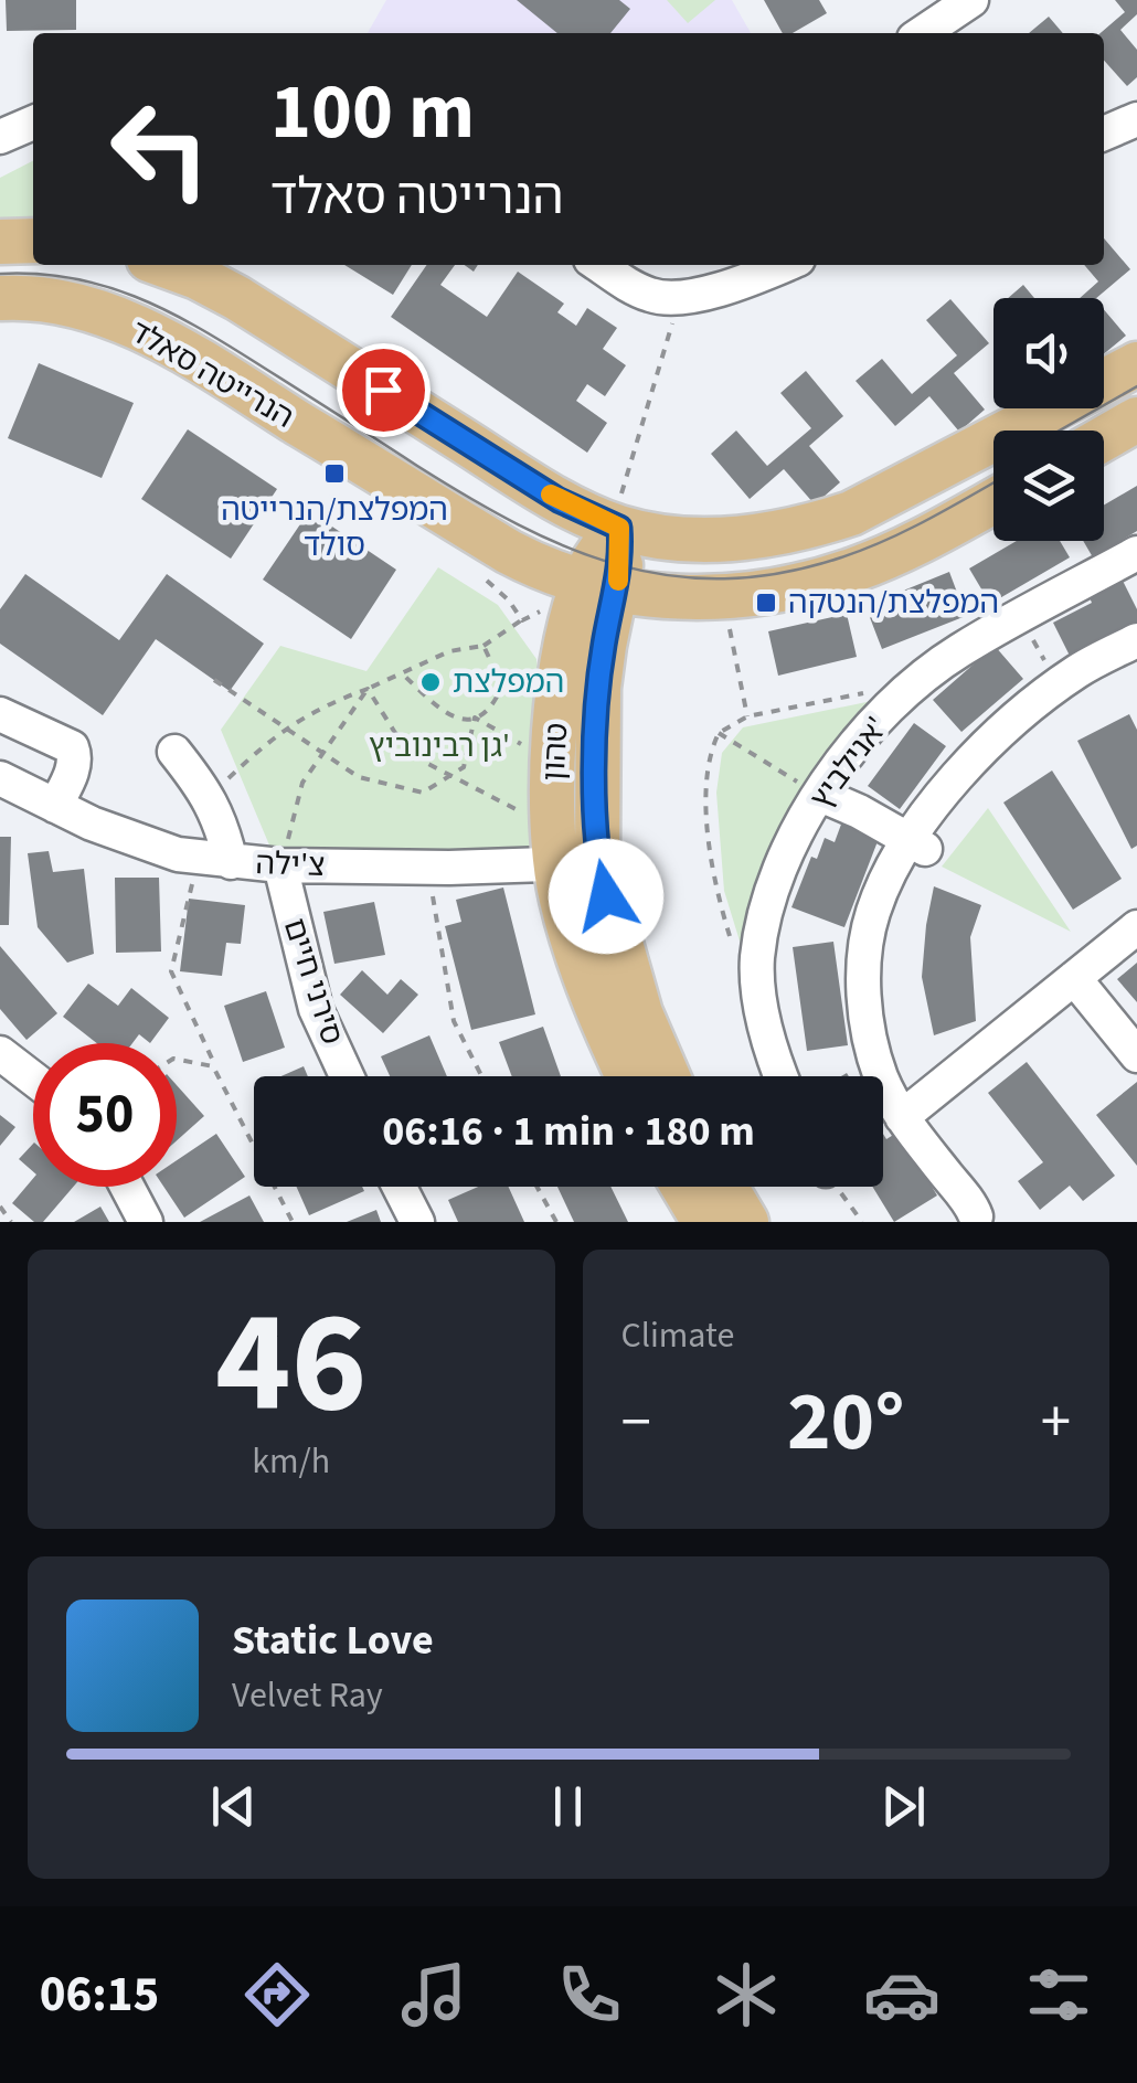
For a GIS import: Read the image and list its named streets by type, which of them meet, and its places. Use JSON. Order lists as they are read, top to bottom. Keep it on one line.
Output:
{"streets":{"main road":["הנרייטה סאלד","טהון"],"street":["אנילביץ'","צ'ילה","סירני חיים"]},"crossings":[["הנרייטה סאלד","טהון"],["טהון","צ'ילה"],["צ'ילה","סירני חיים"]],"parks":["גן רבינוביץ'"],"places":{"transit":["המפלצת/הנרייטה סולד","המפלצת/הנטקה"],"other":["המפלצת"]},"page":{"turn":["100 m","הנרייטה סאלד"],"limit":"50","trip":"06:16 · 1 min · 180 m","tile":[["46","km/h"],"Climate"],"heat":["−","20°","+"],"song":["Static Love","Velvet Ray"],"tabs":"06:15"}}
